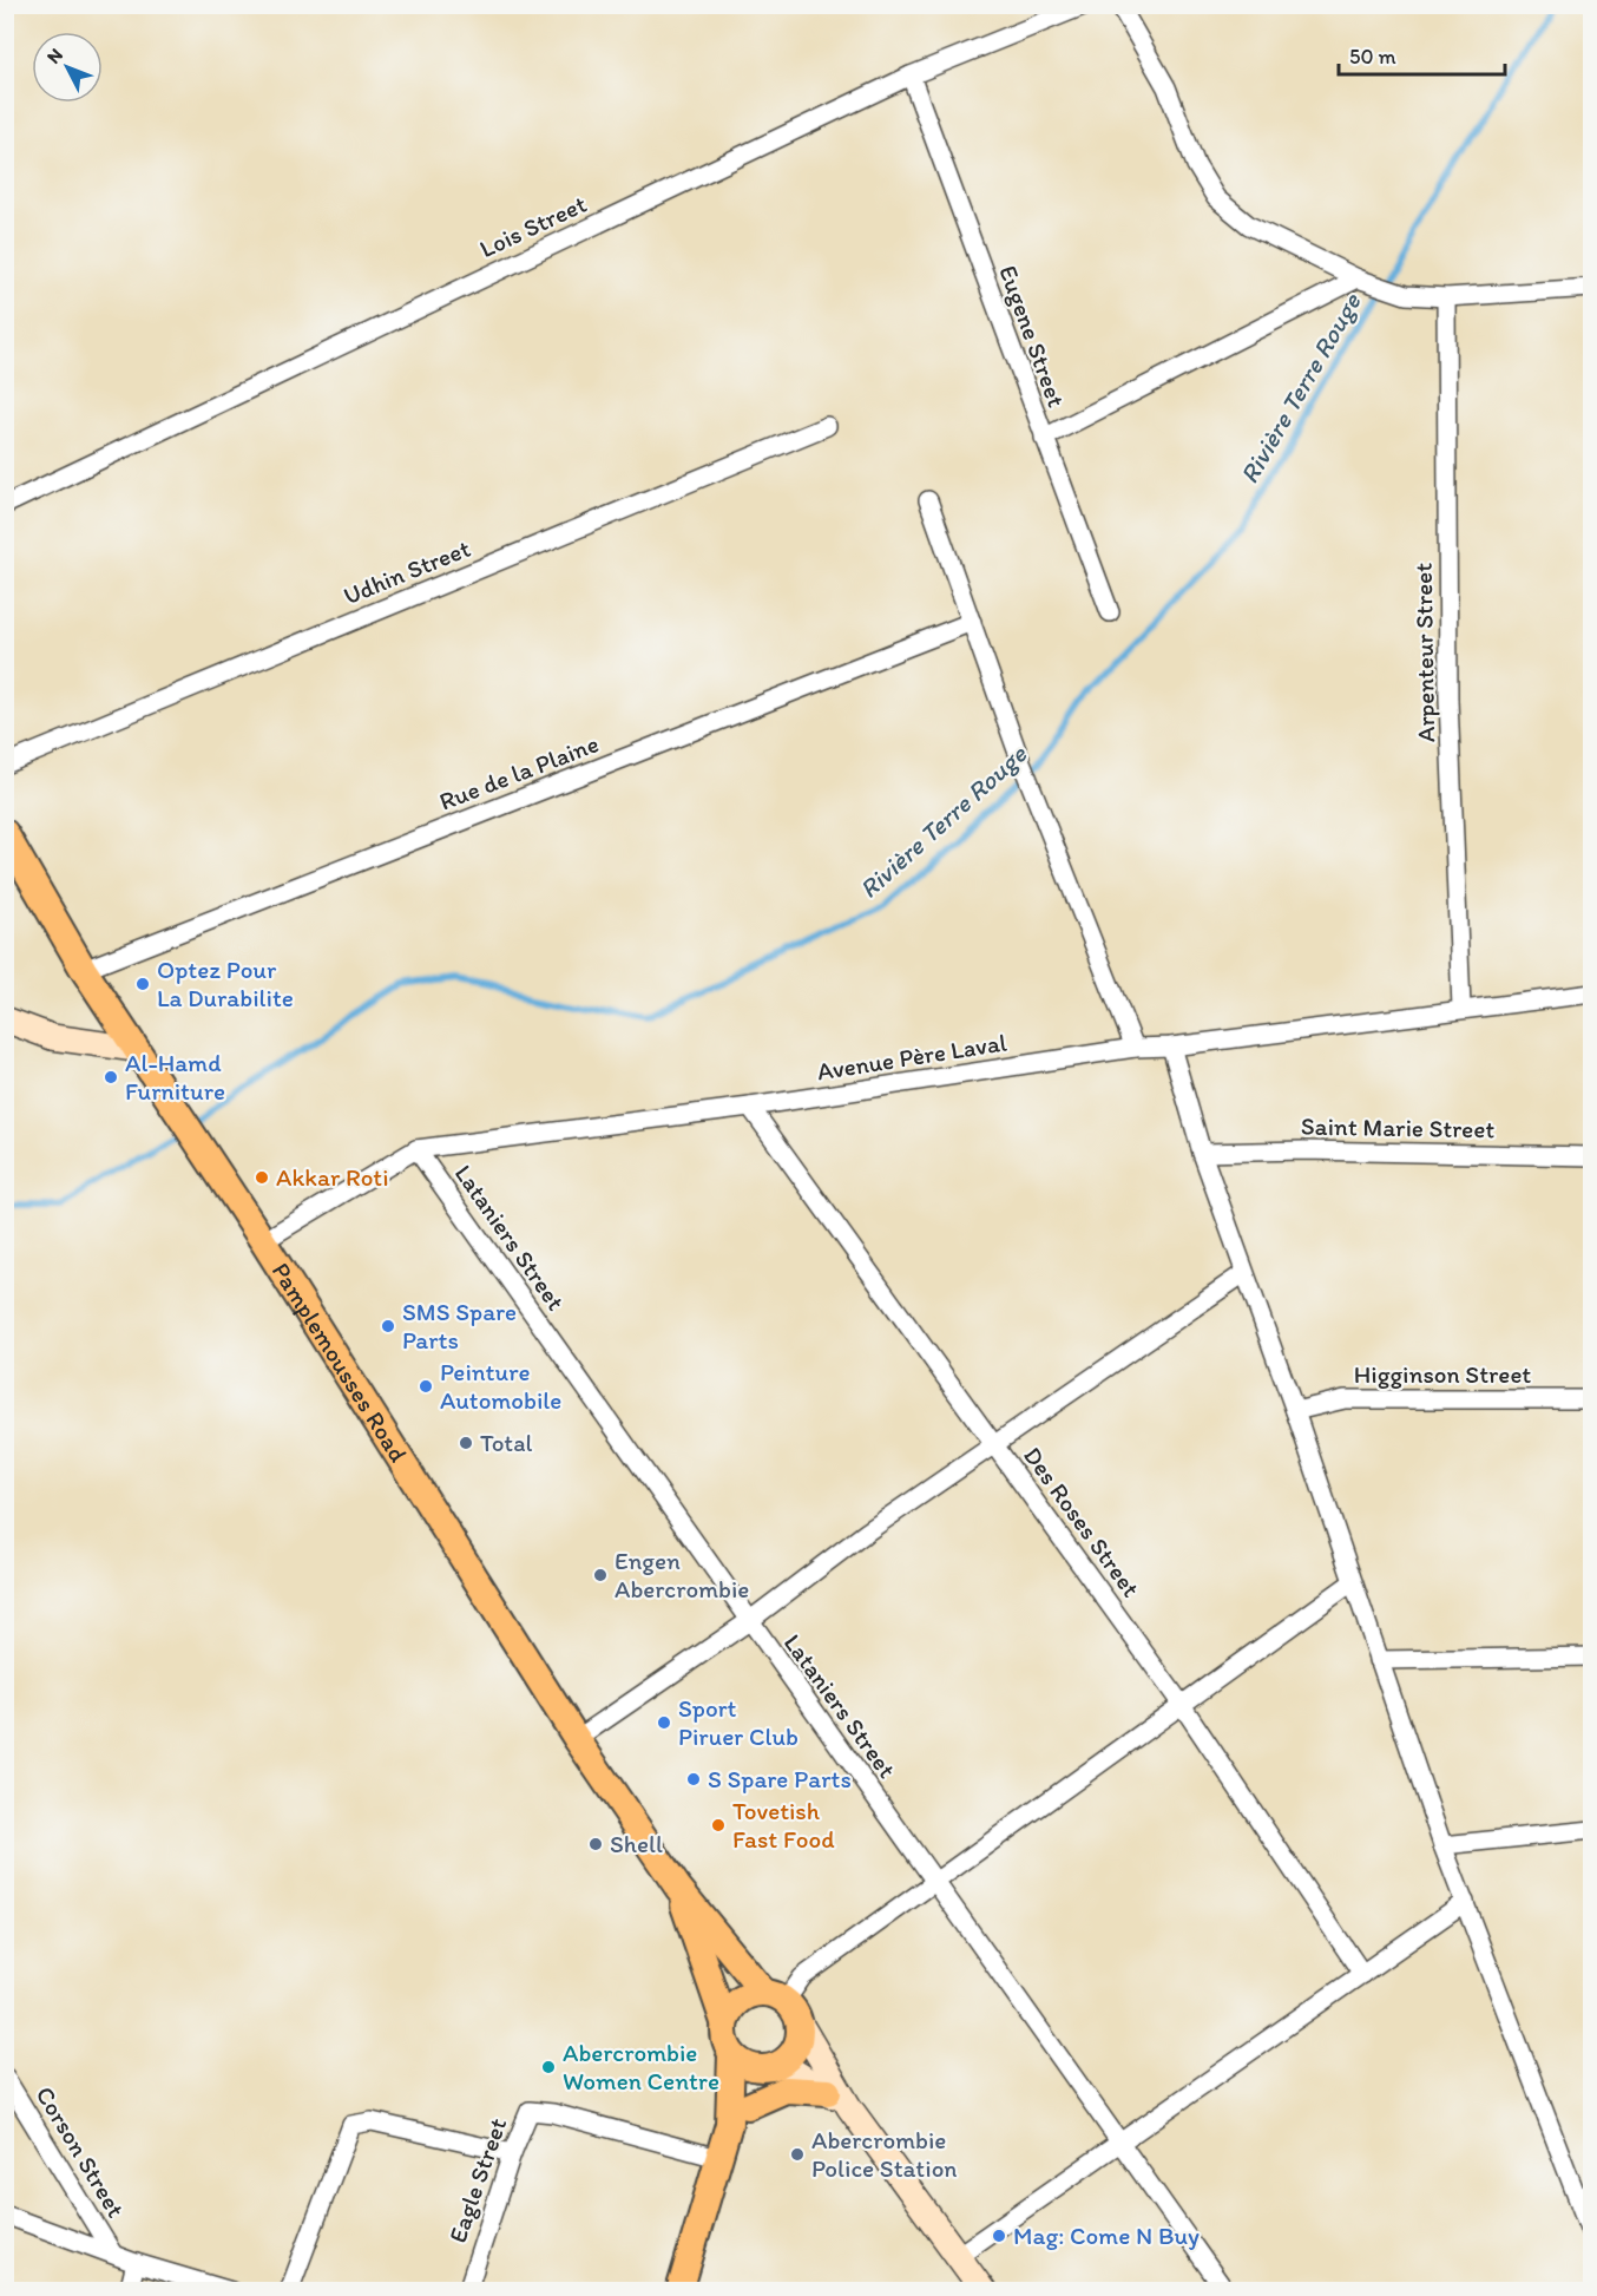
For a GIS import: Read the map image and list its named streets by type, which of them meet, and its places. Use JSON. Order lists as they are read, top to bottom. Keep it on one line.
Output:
{"streets":{"main road":["Pamplemousses Road"],"street":["Lois Street","Eugene Street","Udhin Street","Arpenteur Street","Rue de la Plaine","Avenue Père Laval","Saint Marie Street","Lataniers Street","Higginson Street","Des Roses Street","Corson Street","Eagle Street"]},"crossings":[["Lois Street","Eugene Street"],["Arpenteur Street","Avenue Père Laval"],["Rue de la Plaine","Pamplemousses Road"],["Avenue Père Laval","Lataniers Street"],["Avenue Père Laval","Pamplemousses Road"],["Avenue Père Laval","Des Roses Street"]],"water":["Rivière Terre Rouge"],"places":["Optez Pour La Durabilite","Al-Hamd Furniture","Akkar Roti","SMS Spare Parts","Peinture Automobile","Total","Engen Abercrombie","Sport Piruer Club","S Spare Parts","Tovetish Fast Food","Shell","Abercrombie Women Centre","Abercrombie Police Station","Mag: Come N Buy"],"scale_bar":"50 m","north":"top left"}
